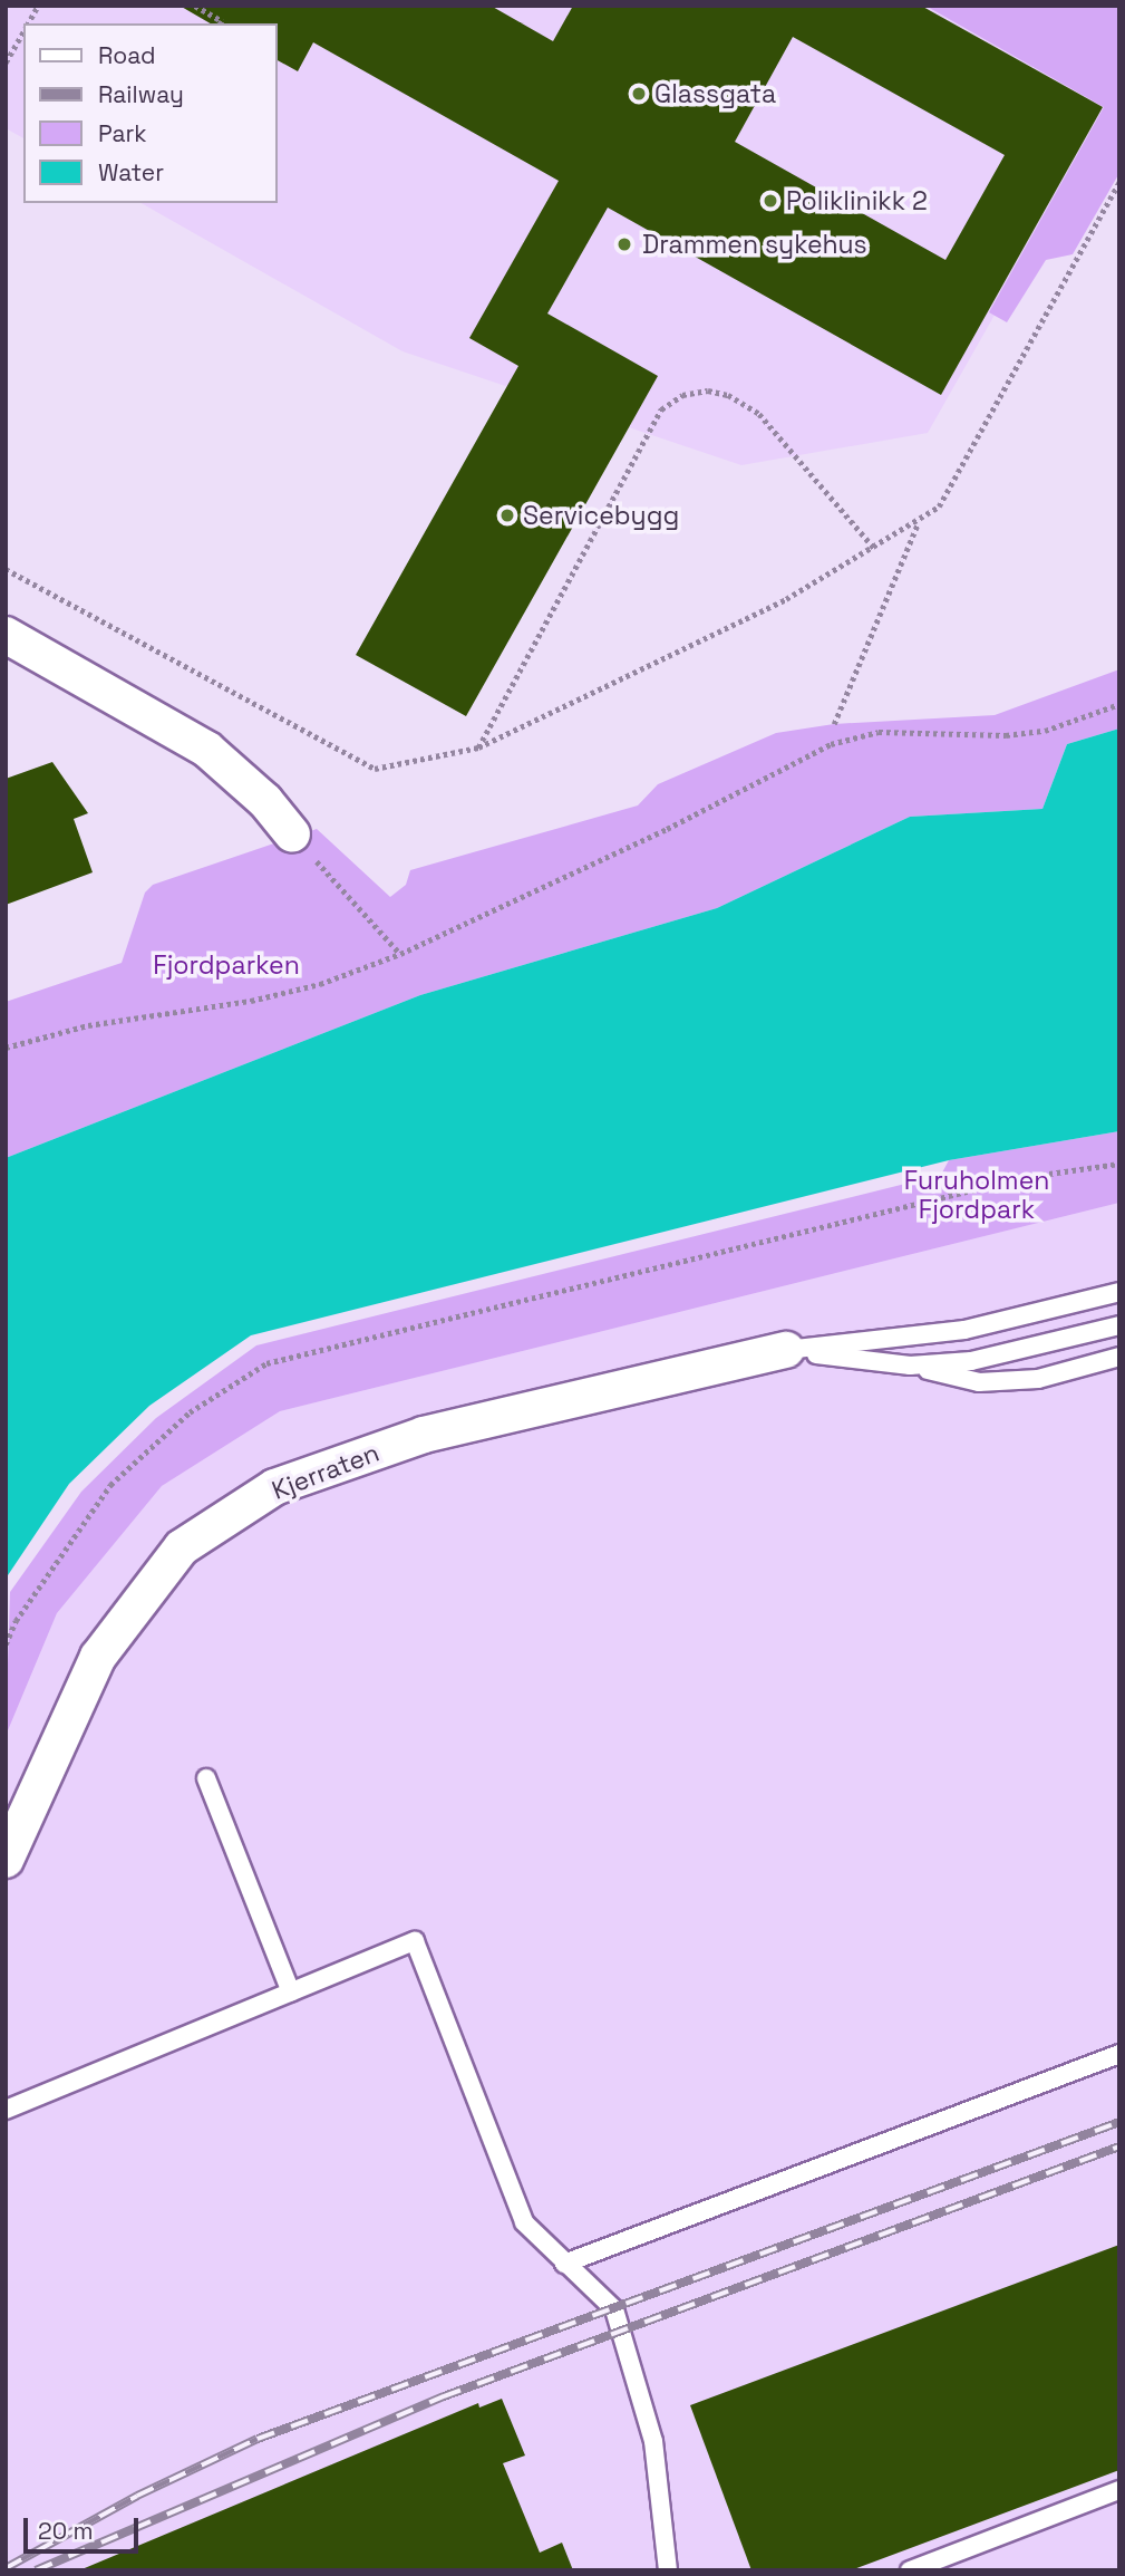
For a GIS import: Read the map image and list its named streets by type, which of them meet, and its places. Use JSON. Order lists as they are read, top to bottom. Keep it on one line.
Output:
{"streets":{"street":["Kjerraten"]},"parks":["Fjordparken","Furuholmen Fjordpark"],"places":["Glassgata","Poliklinikk 2","Drammen sykehus","Servicebygg"],"legend":["Road","Railway","Park","Water"],"scale_bar":"20 m"}
